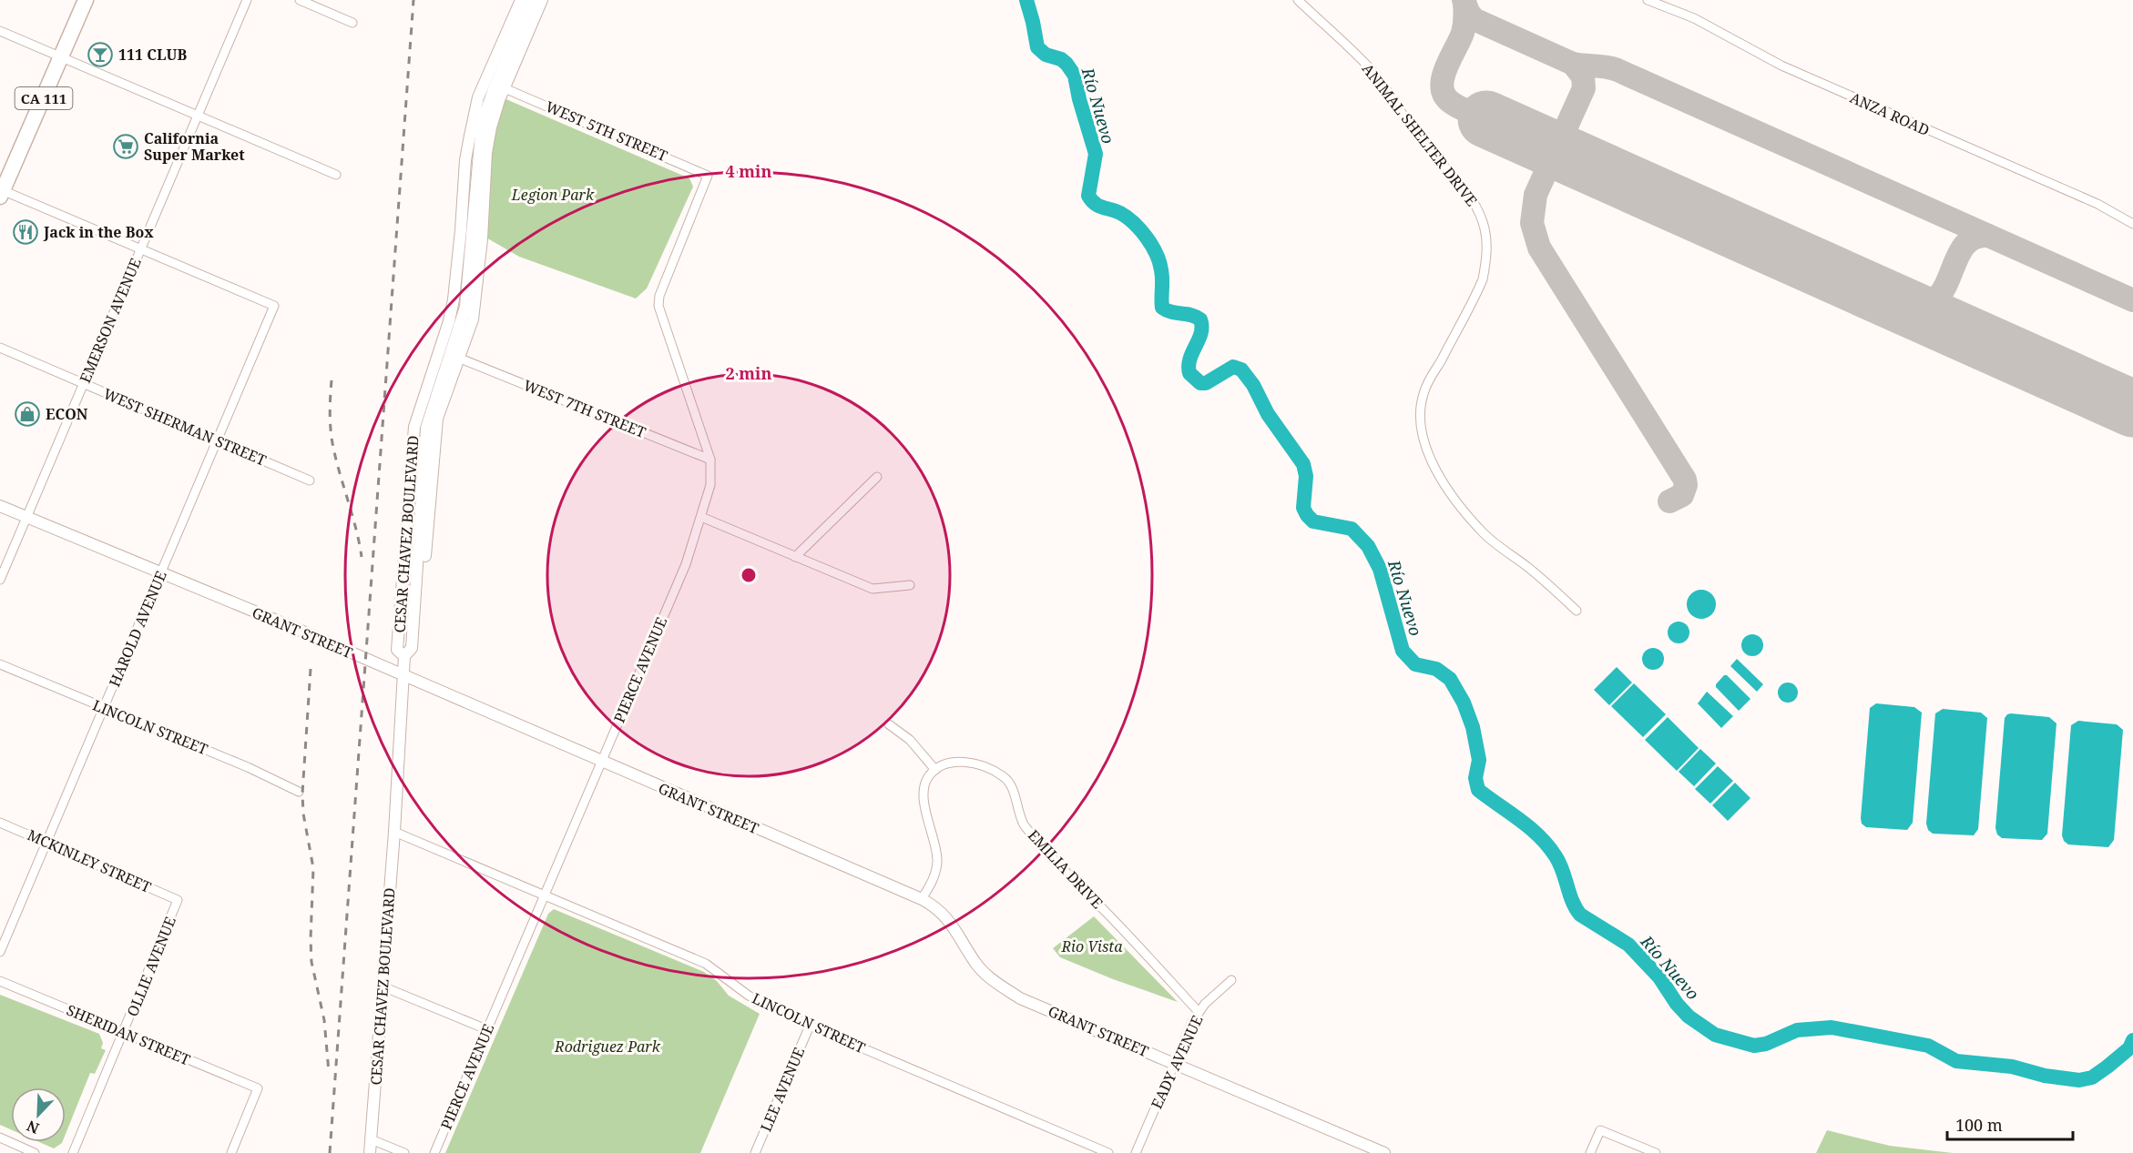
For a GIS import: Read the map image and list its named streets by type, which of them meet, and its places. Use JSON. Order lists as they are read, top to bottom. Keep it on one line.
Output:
{"streets":{"highway":["CA 111"],"main road":["CESAR CHAVEZ BOULEVARD","GRANT STREET"],"street":["ANZA ROAD","WEST 5TH STREET","ANIMAL SHELTER DRIVE","EMERSON AVENUE","WEST 7TH STREET","WEST SHERMAN STREET","HAROLD AVENUE","PIERCE AVENUE","LINCOLN STREET","MCKINLEY STREET","EMILIA DRIVE","OLLIE AVENUE","SHERIDAN STREET","EADY AVENUE","LEE AVENUE"]},"crossings":[["WEST 5TH STREET","PIERCE AVENUE"],["EMERSON AVENUE","WEST SHERMAN STREET"],["EMERSON AVENUE","HAROLD AVENUE"],["EMERSON AVENUE","GRANT STREET"],["WEST 7TH STREET","PIERCE AVENUE"],["WEST SHERMAN STREET","HAROLD AVENUE"],["CESAR CHAVEZ BOULEVARD","GRANT STREET"],["CESAR CHAVEZ BOULEVARD","LINCOLN STREET"],["HAROLD AVENUE","GRANT STREET"],["HAROLD AVENUE","LINCOLN STREET"],["HAROLD AVENUE","MCKINLEY STREET"],["GRANT STREET","PIERCE AVENUE"],["GRANT STREET","EADY AVENUE"],["PIERCE AVENUE","LINCOLN STREET"],["LINCOLN STREET","LEE AVENUE"],["MCKINLEY STREET","OLLIE AVENUE"],["EMILIA DRIVE","EADY AVENUE"],["OLLIE AVENUE","SHERIDAN STREET"]],"water":["Río Nuevo"],"parks":["Legion Park","Rio Vista","Rodriguez Park"],"places":{"bar":["111 CLUB"],"supermarket":["California Super Market"],"restaurant":["Jack in the Box"],"shop":["ECON"]},"scale_bar":"100 m","north":"bottom left","rings":["4 min","2 min"]}
